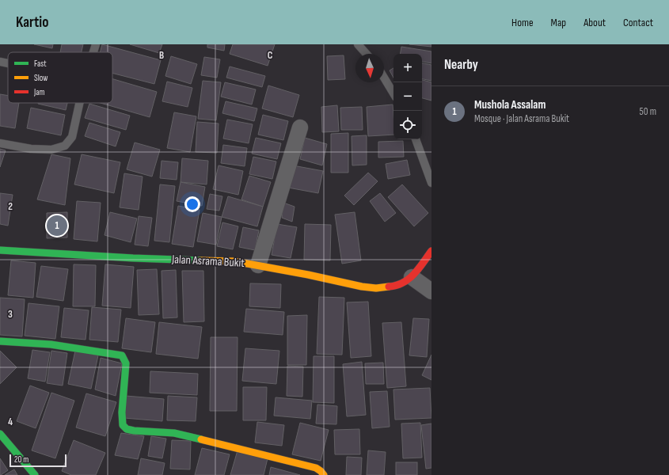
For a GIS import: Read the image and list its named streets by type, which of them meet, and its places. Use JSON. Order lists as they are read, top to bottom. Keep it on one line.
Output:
{"streets":{"street":["Jalan Asrama Bukit"]},"legend":["Fast","Slow","Jam"],"scale_bar":"20 m","north":"bottom","page":{"header":"Kartio","nav":["Home","Map","About","Contact"],"heading":"Nearby","map_buttons":["+","−"],"list":[{"mark":"1","name":"Mushola Assalam","note":"Mosque · Jalan Asrama Bukit","value":"50 m"}],"pins":"1","scale":"20 m"},"grid":{"columns":["B","C"],"rows":["2","3","4"]}}
